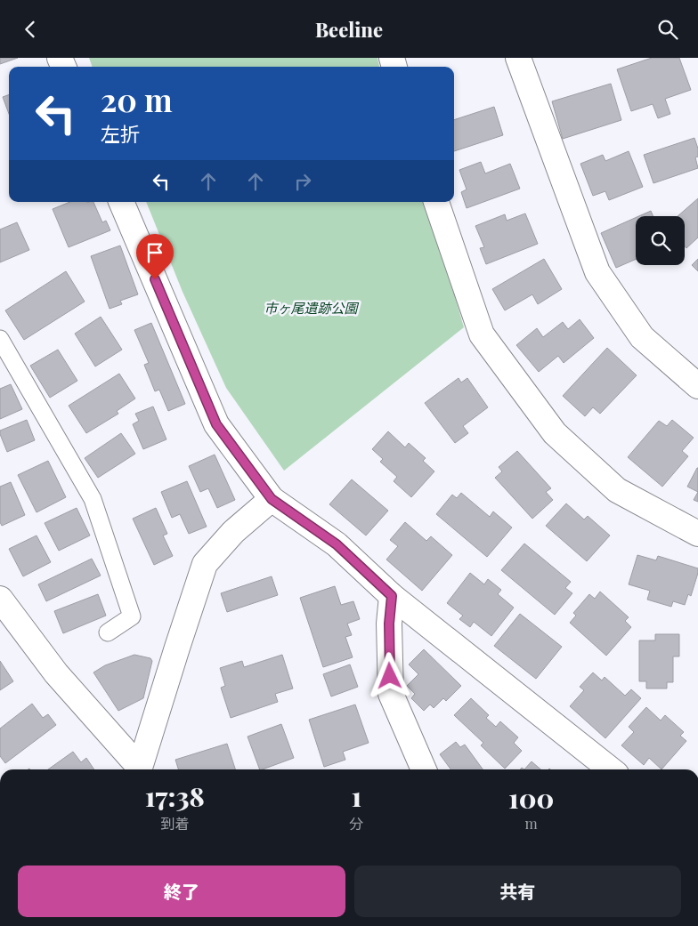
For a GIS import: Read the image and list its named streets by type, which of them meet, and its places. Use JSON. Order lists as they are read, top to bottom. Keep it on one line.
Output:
{"parks":["市ヶ尾遺跡公園"],"page":{"header":"Beeline","turn":["20 m","左折"],"eta":["17:38","到着","1","分","100","m"],"buttons":["終了","共有"]}}
